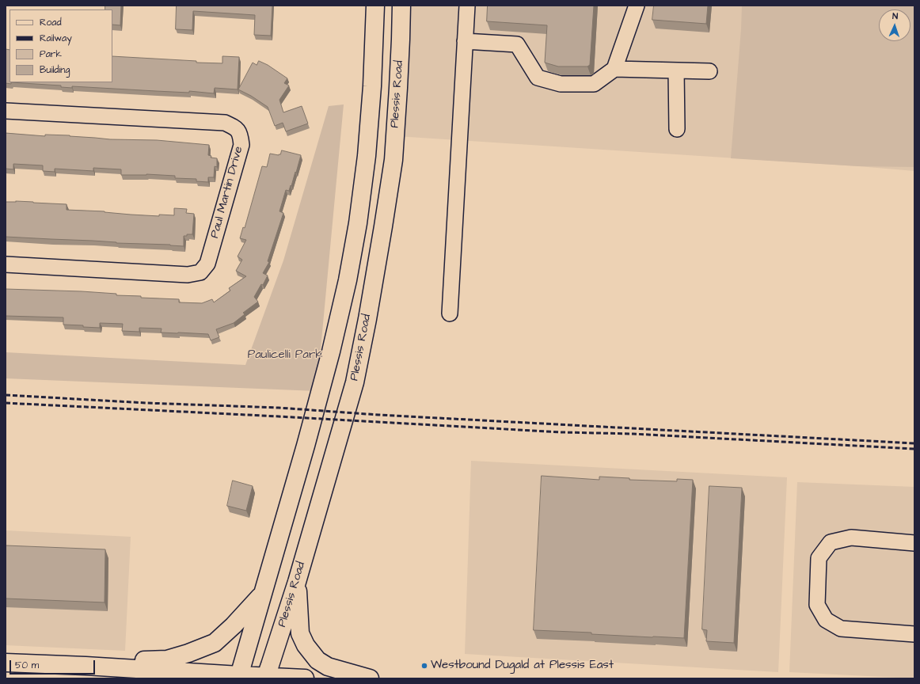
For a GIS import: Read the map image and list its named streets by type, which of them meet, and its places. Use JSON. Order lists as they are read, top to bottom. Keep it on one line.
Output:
{"streets":{"main road":["Plessis Road"],"street":["Paul Martin Drive"]},"parks":["Paulicelli Park"],"places":["Westbound Dugald at Plessis East"],"legend":["Road","Railway","Park","Building"],"scale_bar":"50 m","north":"top"}
